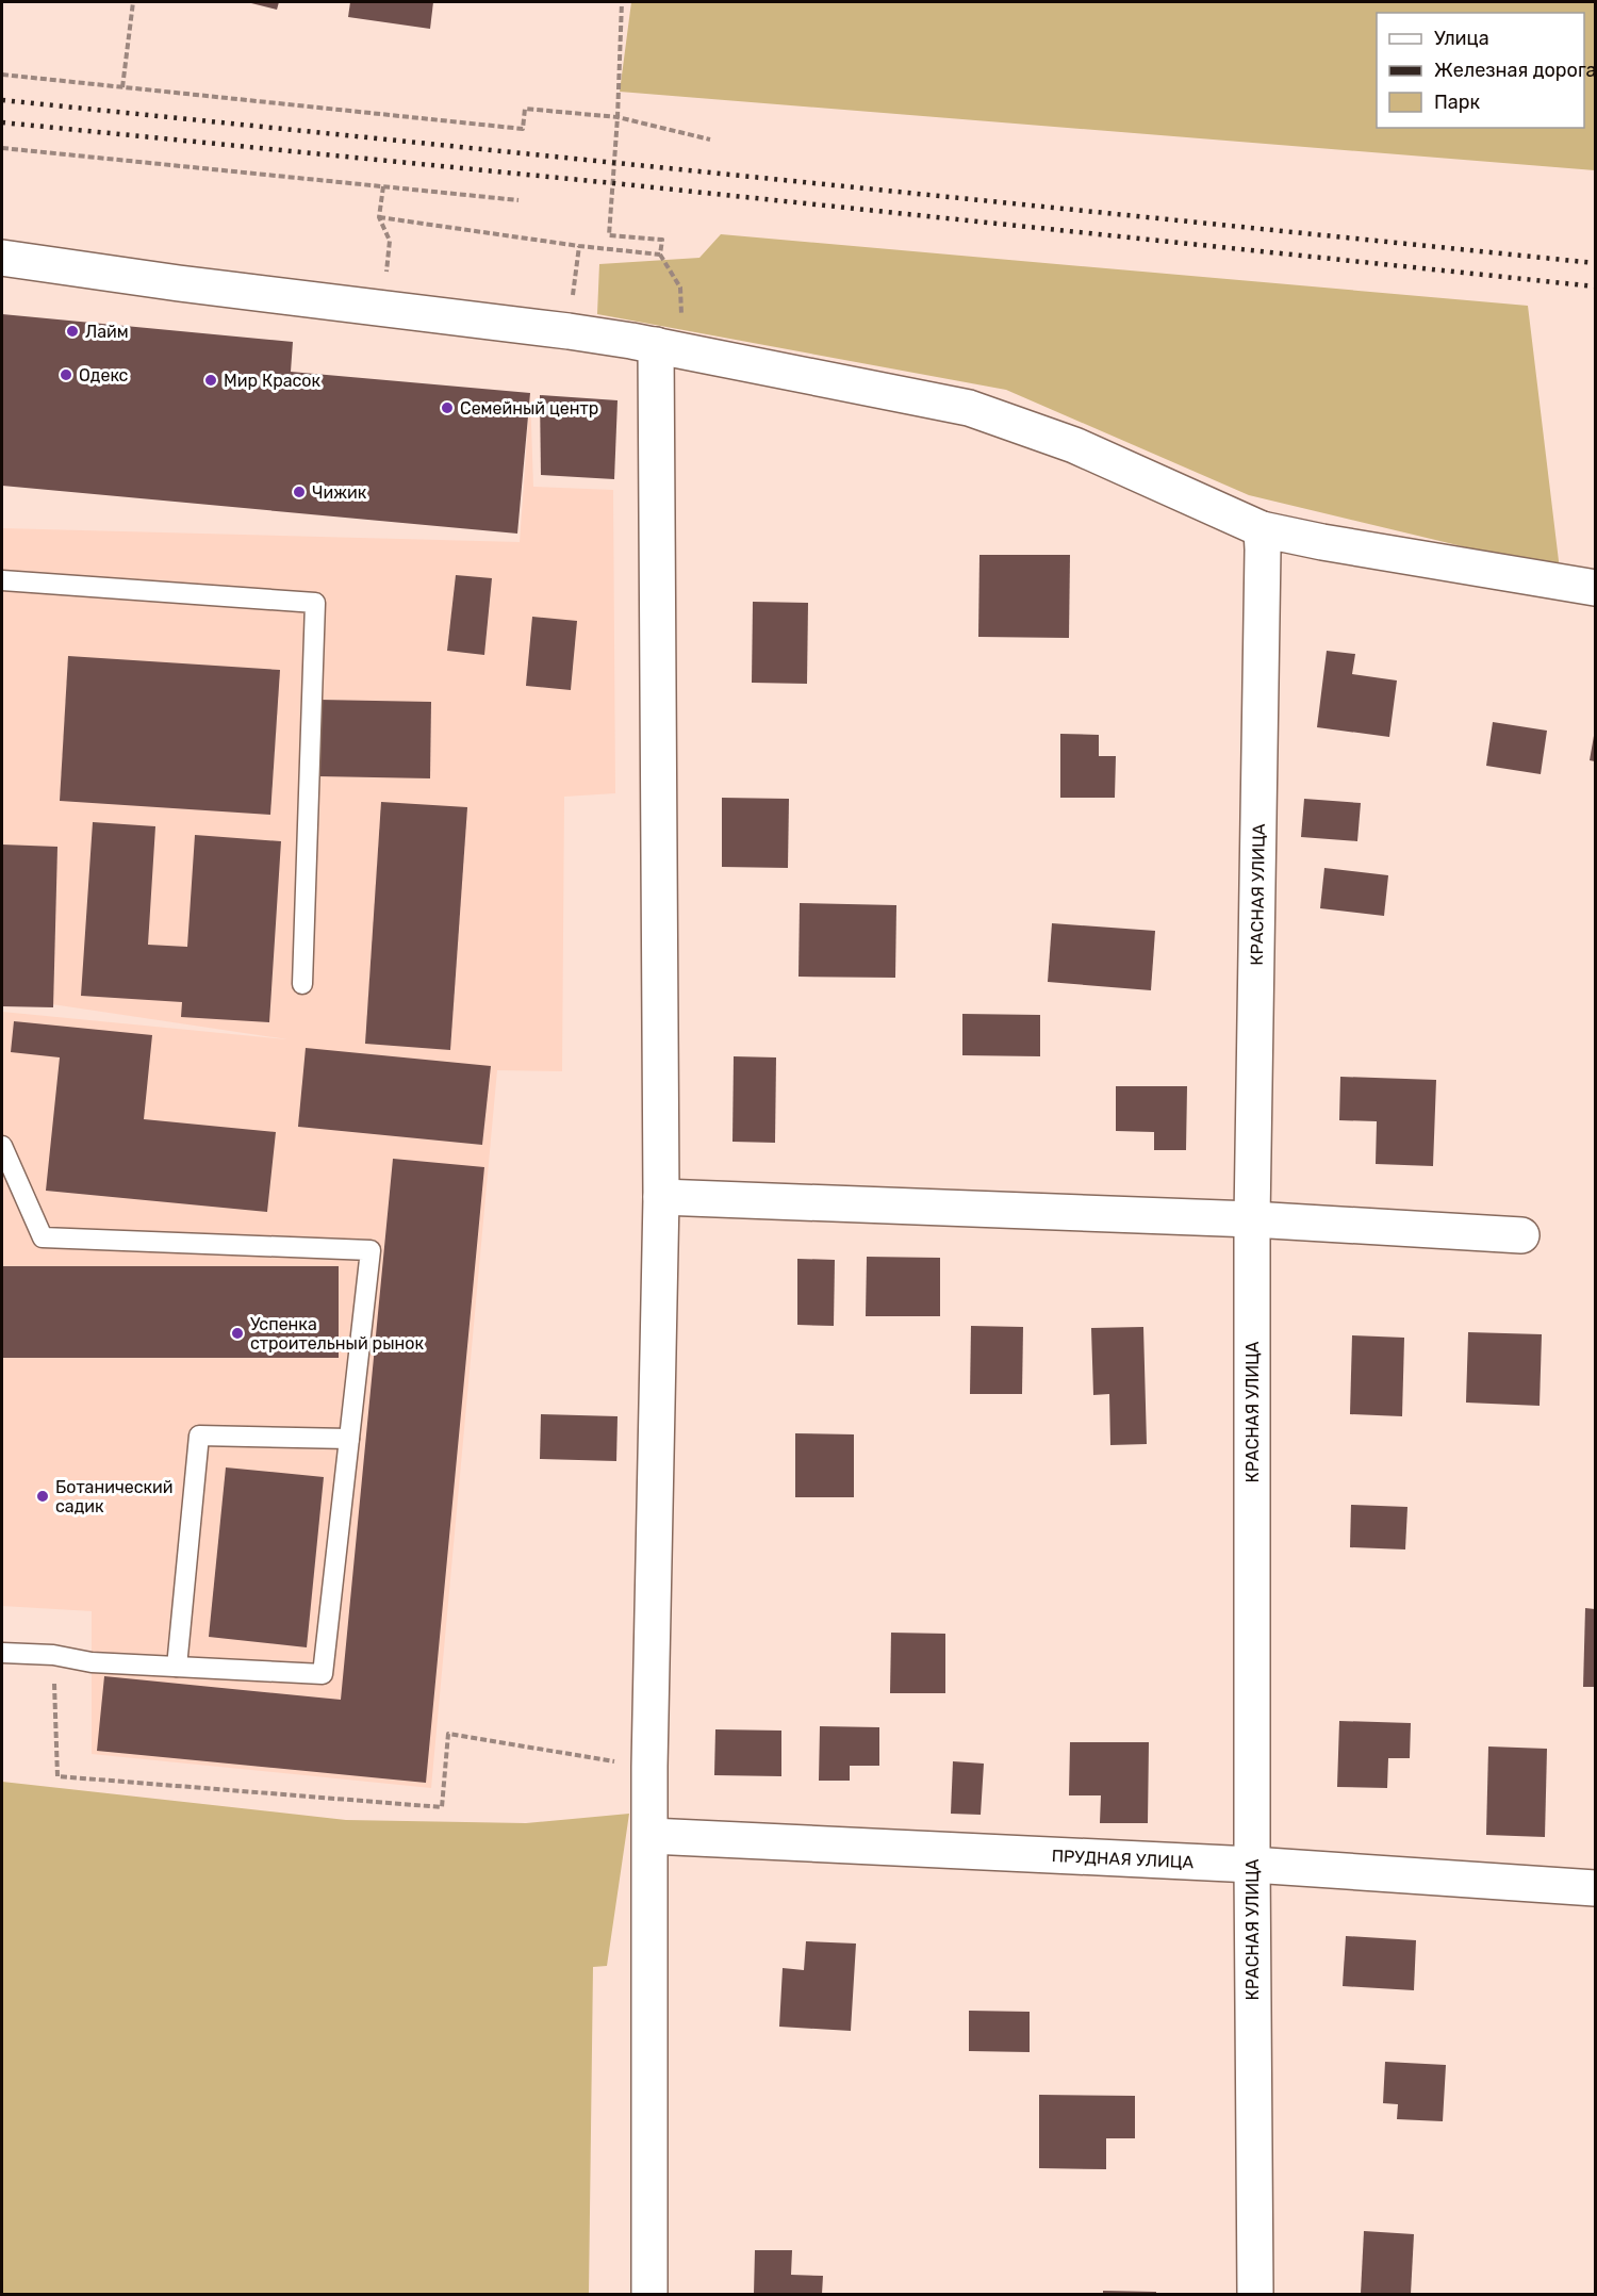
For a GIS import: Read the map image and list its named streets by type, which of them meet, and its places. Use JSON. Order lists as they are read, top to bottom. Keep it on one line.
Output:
{"streets":{"street":["КРАСНАЯ УЛИЦА","ПРУДНАЯ УЛИЦА"]},"crossings":[["КРАСНАЯ УЛИЦА","ПРУДНАЯ УЛИЦА"]],"places":["Лайм","Одекс","Мир Красок","Семейный центр","Чижик","Успенка строительный рынок","Ботанический садик"],"legend":["Улица","Железная дорога","Парк"]}
